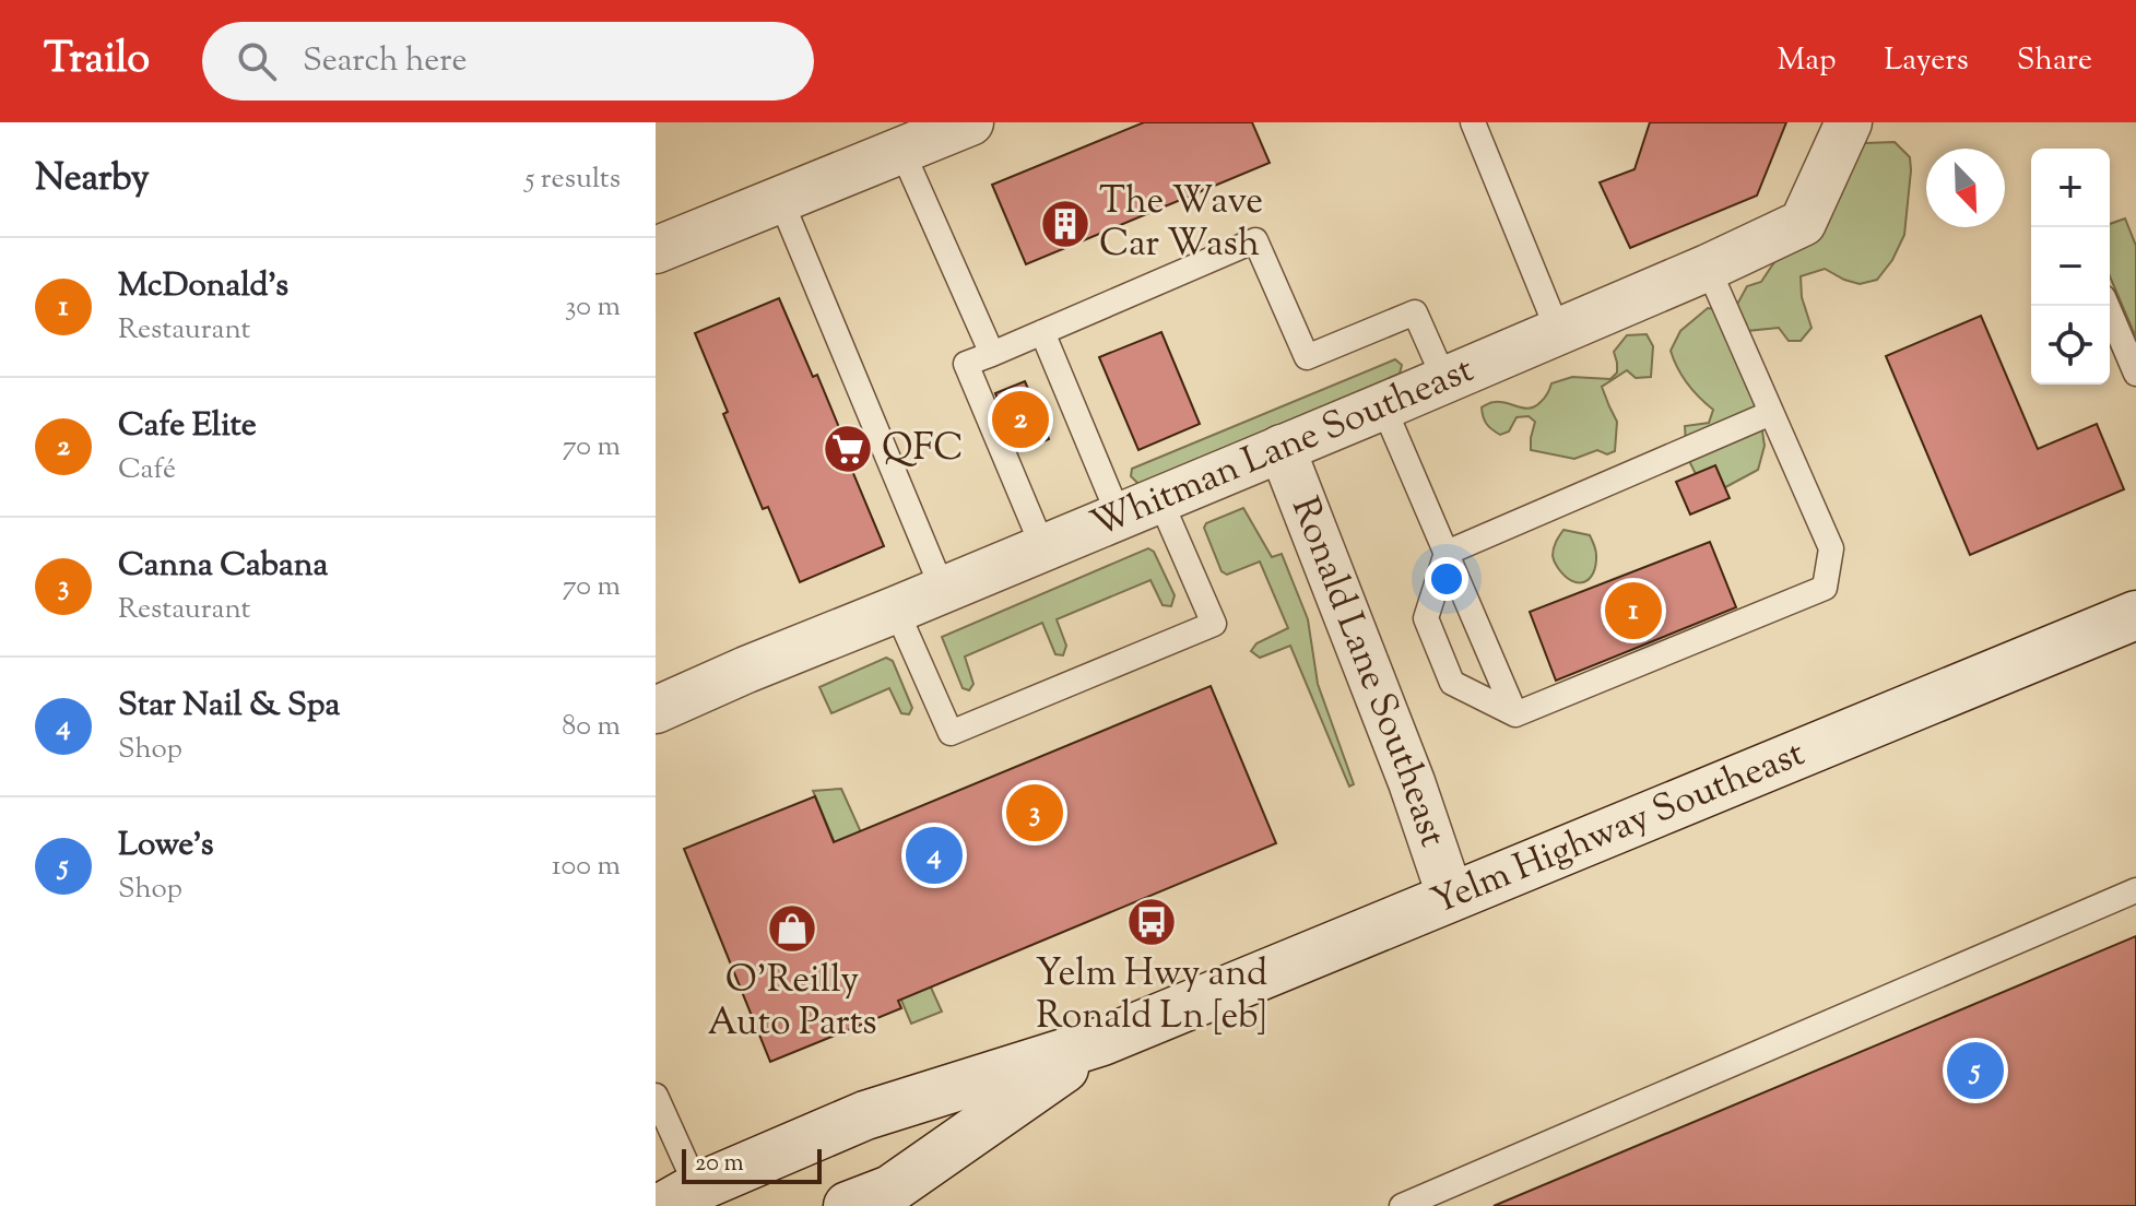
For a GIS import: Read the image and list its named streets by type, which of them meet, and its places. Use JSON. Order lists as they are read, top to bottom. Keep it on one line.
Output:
{"streets":{"main road":["Yelm Highway Southeast"],"street":["Whitman Lane Southeast","Ronald Lane Southeast"]},"crossings":[["Whitman Lane Southeast","Ronald Lane Southeast"],["Ronald Lane Southeast","Yelm Highway Southeast"]],"places":{"building":["The Wave Car Wash"],"supermarket":["QFC"],"bus stop":["Yelm Hwy and Ronald Ln [eb]"],"shop":["O'Reilly Auto Parts"]},"scale_bar":"20 m","north":"bottom right","page":{"header":"Trailo","search":"Search here","nav":["Map","Layers","Share"],"heading":["Nearby","5 results"],"map_buttons":["+","−"],"list":[{"mark":"1","name":"McDonald's","note":"Restaurant","value":"30 m"},{"mark":"2","name":"Cafe Elite","note":"Café","value":"70 m"},{"mark":"3","name":"Canna Cabana","note":"Restaurant","value":"70 m"},{"mark":"4","name":"Star Nail & Spa","note":"Shop","value":"80 m"},{"mark":"5","name":"Lowe's","note":"Shop","value":"100 m"}],"pins":["2","1","3","4","5"],"scale":"20 m"}}
